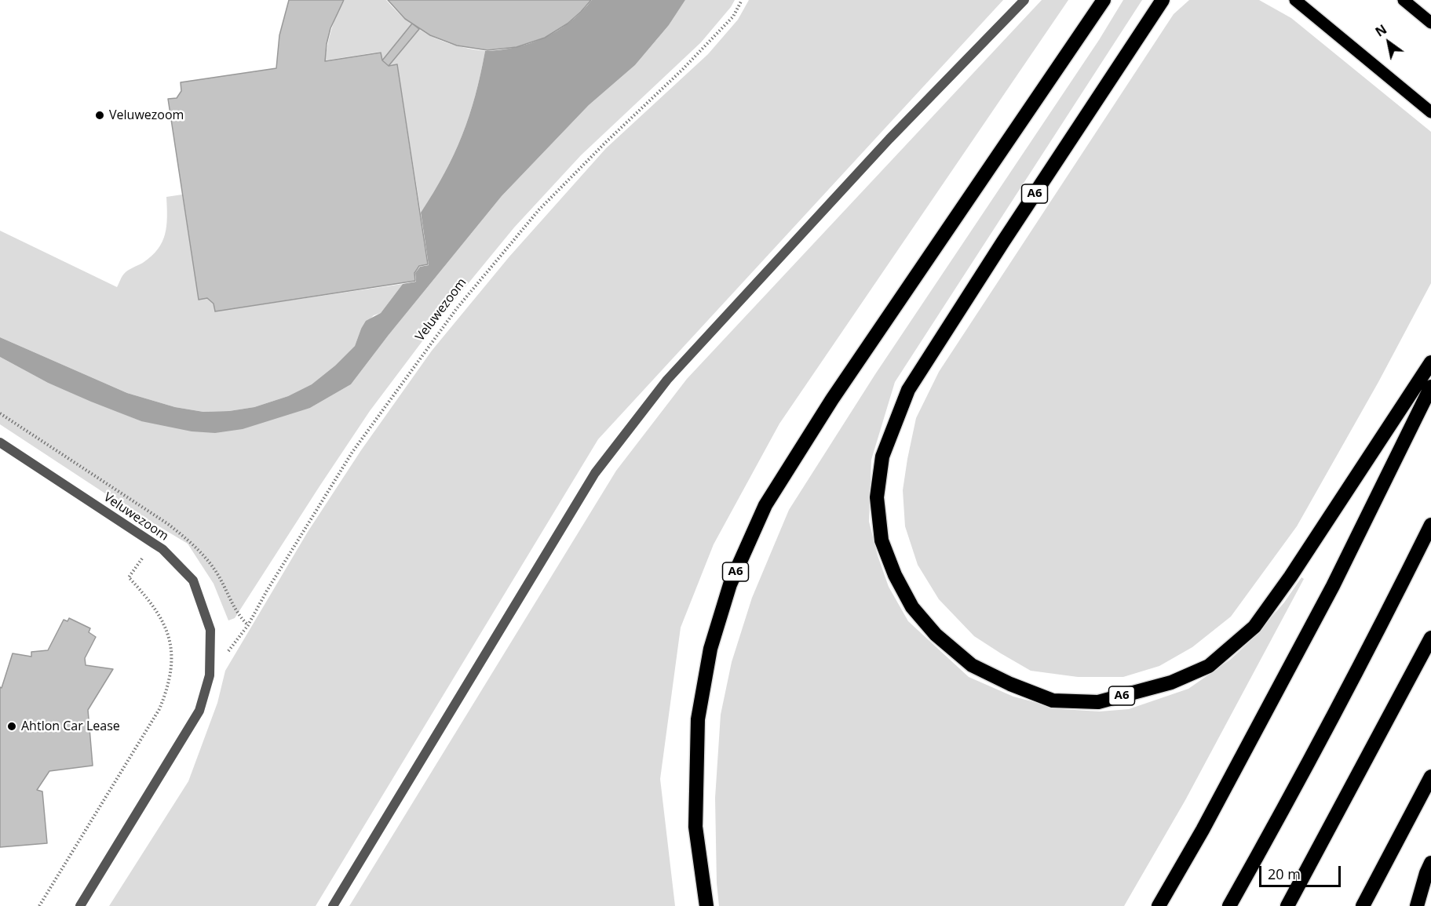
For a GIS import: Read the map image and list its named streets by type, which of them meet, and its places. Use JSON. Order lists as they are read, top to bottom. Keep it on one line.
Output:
{"streets":{"highway":["A6"],"street":["Veluwezoom"]},"places":["Veluwezoom","Ahtlon Car Lease"],"scale_bar":"20 m","north":"top left"}
